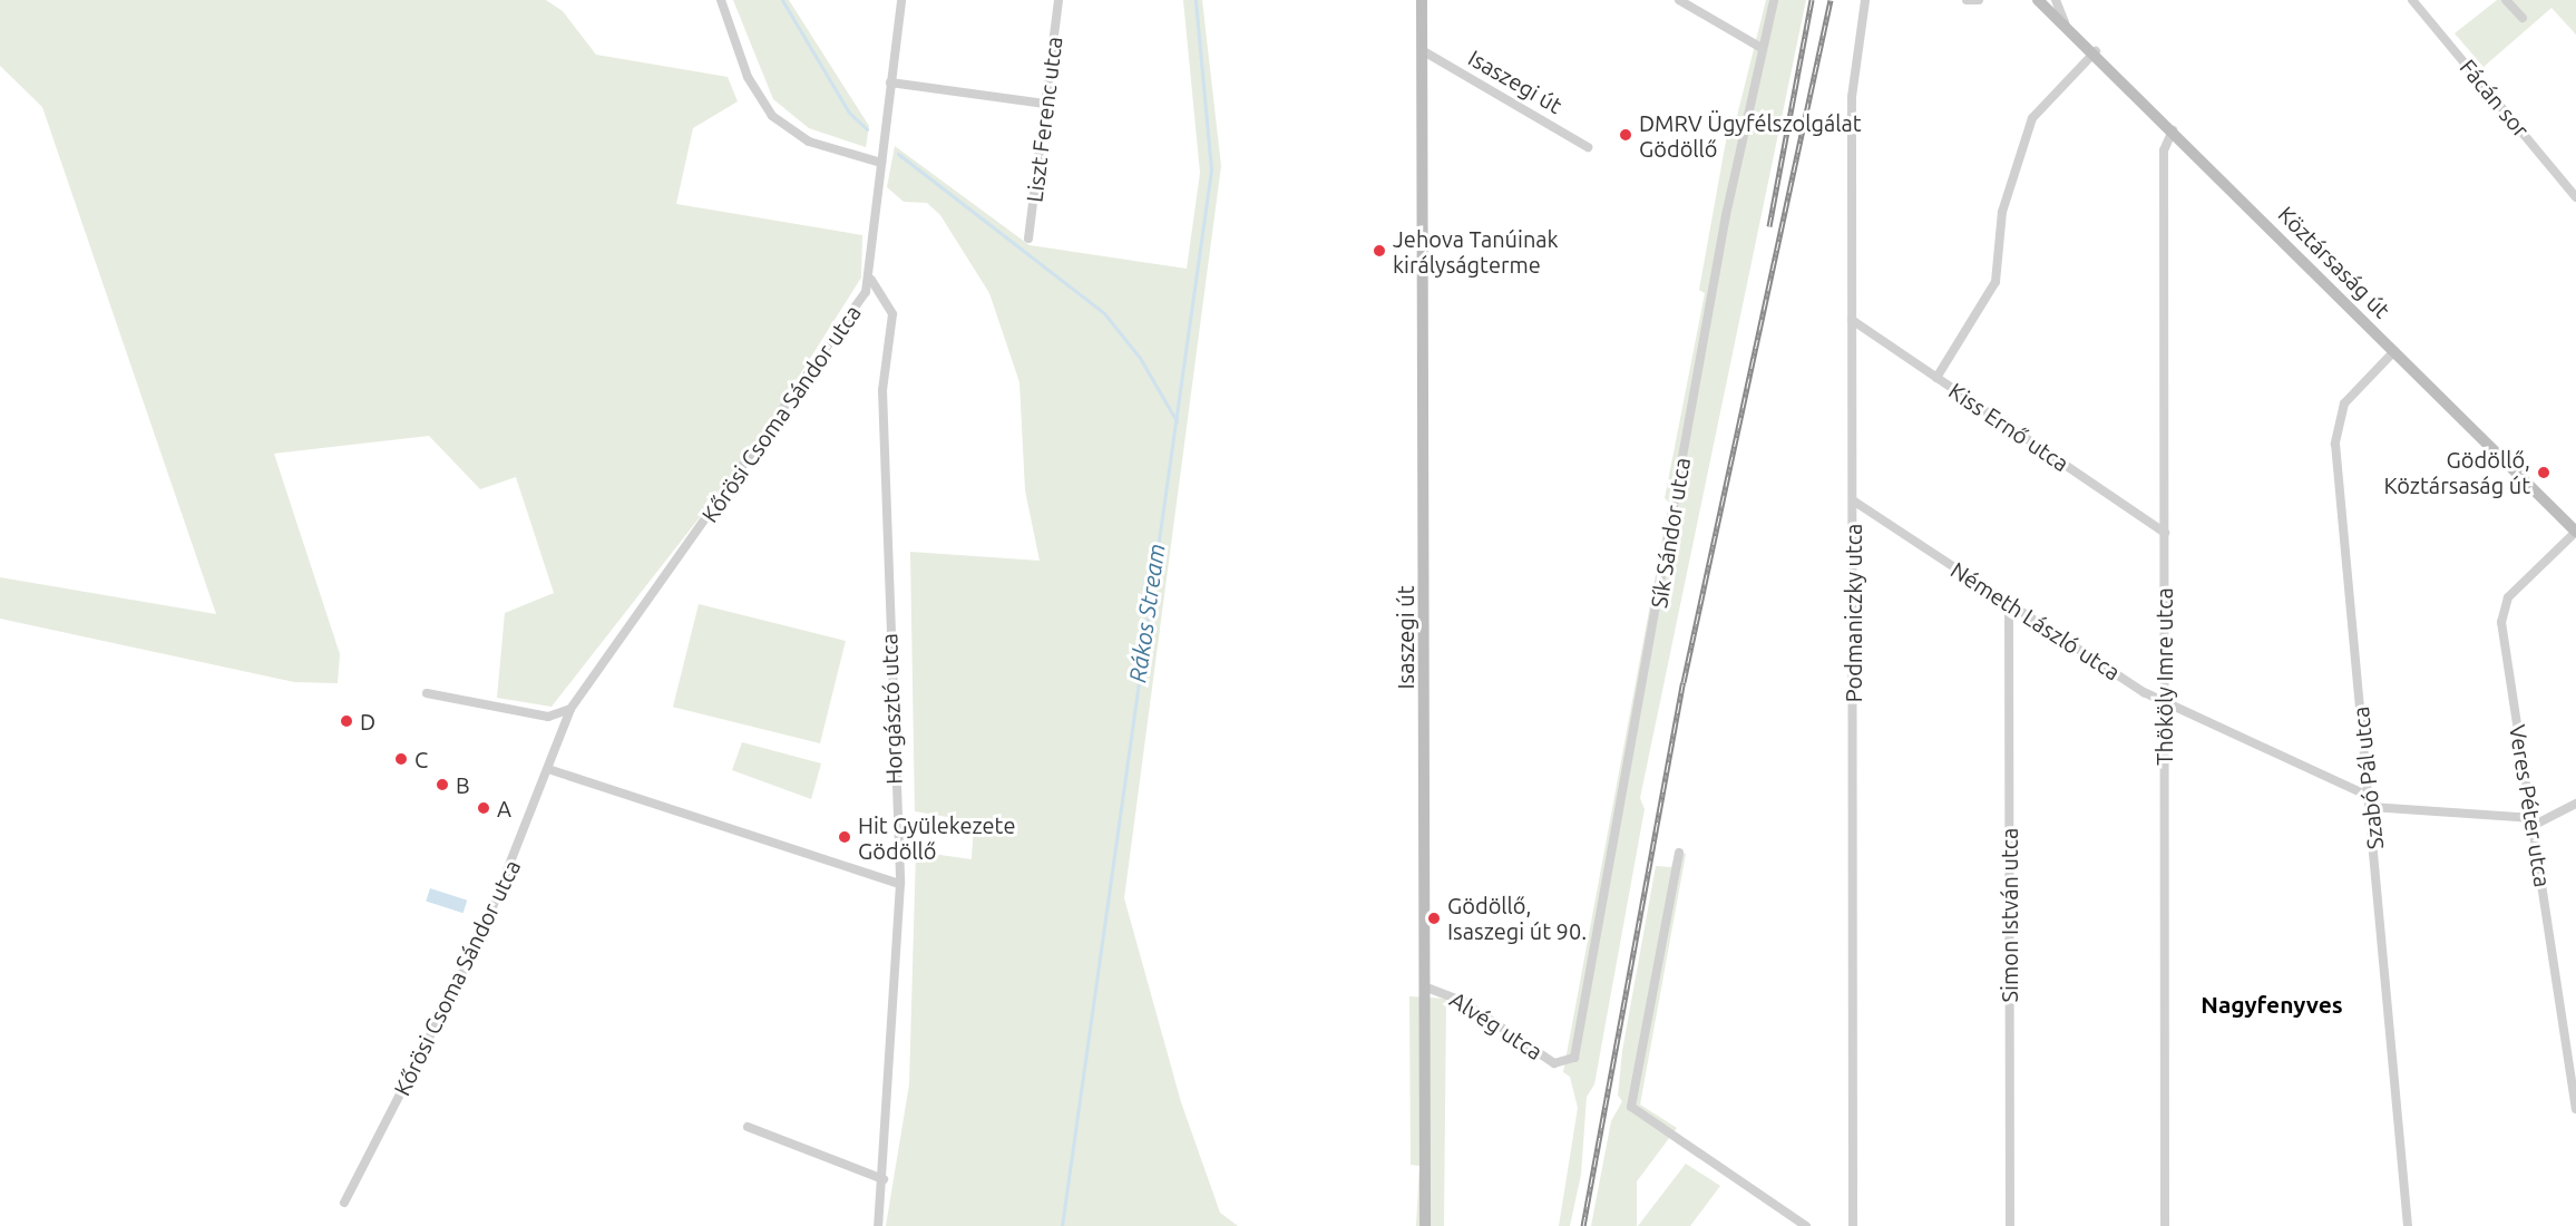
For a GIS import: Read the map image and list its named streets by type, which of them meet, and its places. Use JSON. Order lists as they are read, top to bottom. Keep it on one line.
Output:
{"streets":{"main road":["Isaszegi út","Köztársaság út"],"street":["Fácán sor","Liszt Ferenc utca","Kőrösi Csoma Sándor utca","Kiss Ernő utca","Sík Sándor utca","Podmaniczky utca","Németh László utca","Thököly Imre utca","Horgásztó utca","Szabó Pál utca","Veres Péter utca","Simon István utca","Alvég utca"]},"crossings":[["Isaszegi út","Alvég utca"],["Köztársaság út","Thököly Imre utca"],["Köztársaság út","Szabó Pál utca"],["Köztársaság út","Veres Péter utca"],["Kőrösi Csoma Sándor utca","Horgásztó utca"],["Kiss Ernő utca","Podmaniczky utca"],["Kiss Ernő utca","Thököly Imre utca"],["Sík Sándor utca","Alvég utca"],["Podmaniczky utca","Németh László utca"],["Németh László utca","Thököly Imre utca"],["Németh László utca","Szabó Pál utca"],["Németh László utca","Veres Péter utca"],["Németh László utca","Simon István utca"]],"districts":["Nagyfenyves"],"water":["Rákos Stream"],"places":["DMRV Ügyfélszolgálat Gödöllő","Jehova Tanúinak királyságterme","Gödöllő, Köztársaság út","D","C","B","A","Hit Gyülekezete Gödöllő","Gödöllő, Isaszegi út 90."]}
